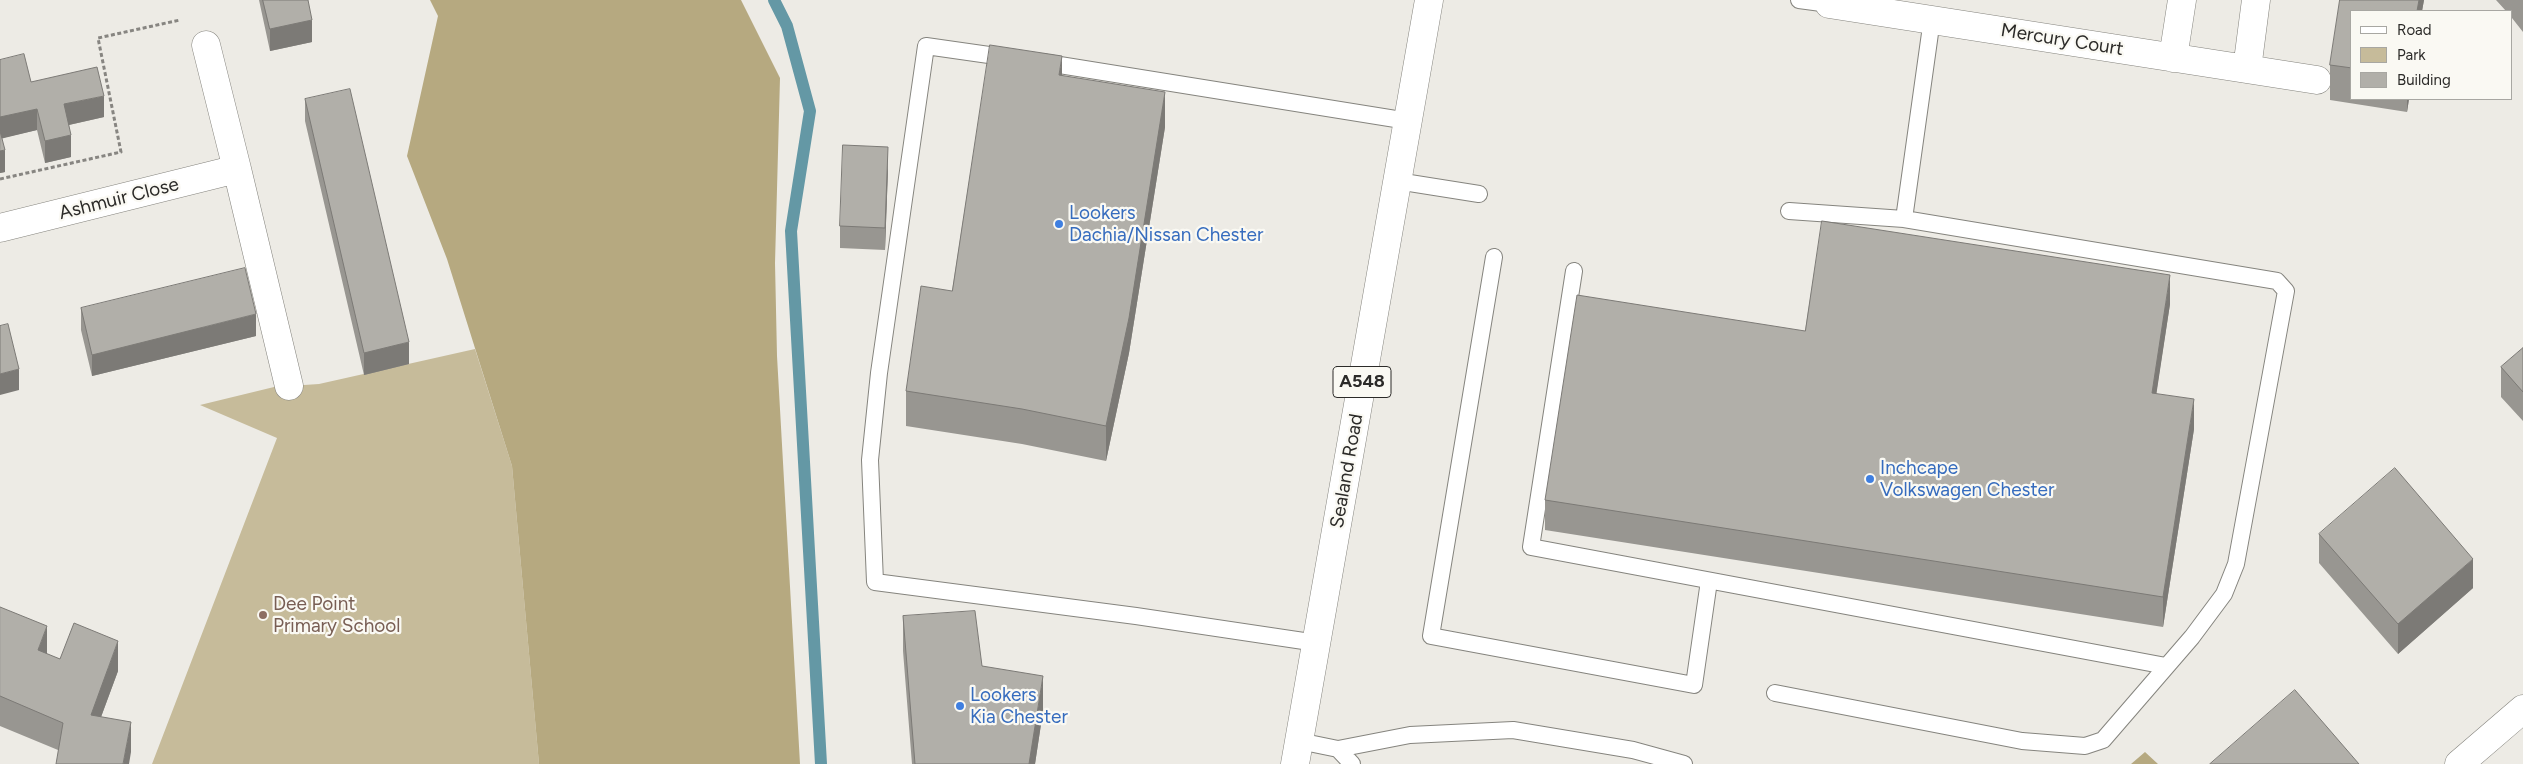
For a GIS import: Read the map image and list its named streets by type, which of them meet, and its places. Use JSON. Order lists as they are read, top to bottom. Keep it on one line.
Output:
{"streets":{"street":["Mercury Court","Ashmuir Close","A548","Sealand Road"]},"places":["Lookers Dachia/Nissan Chester","Inchcape Volkswagen Chester","Dee Point Primary School","Lookers Kia Chester"],"legend":["Road","Park","Building"]}
